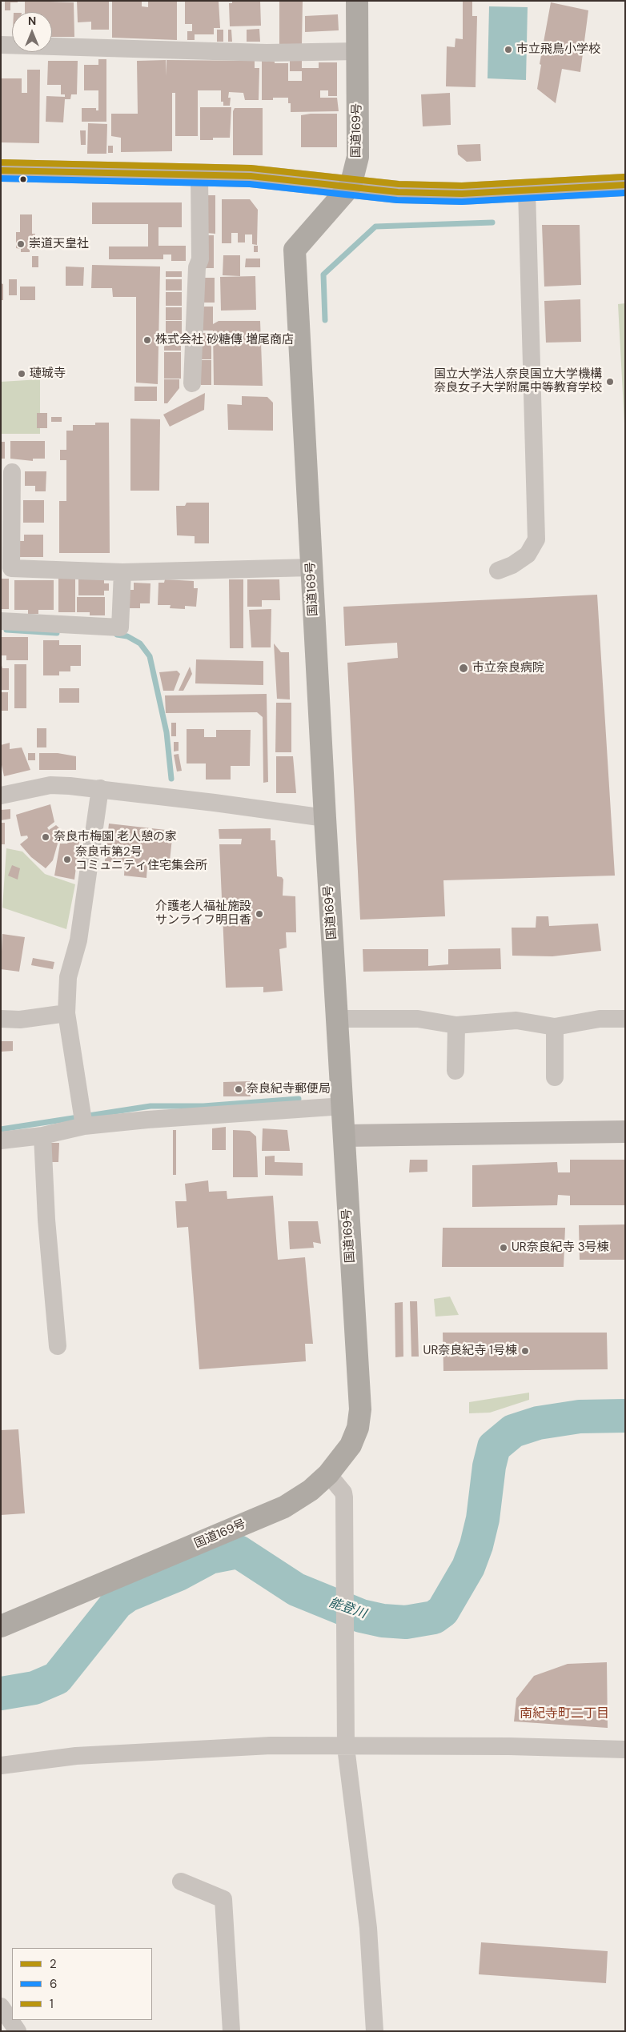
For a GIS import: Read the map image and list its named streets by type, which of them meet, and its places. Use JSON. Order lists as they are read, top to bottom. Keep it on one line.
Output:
{"streets":{"highway":["国道169号"]},"districts":["南紀寺町二丁目"],"water":["能登川"],"places":["市立飛鳥小学校","崇道天皇社","株式会社 砂糖傳 増尾商店","璉珹寺","国立大学法人奈良国立大学機構 奈良女子大学附属中等教育学校","市立奈良病院","奈良市梅園 老人憩の家","奈良市第2号 コミュニティ住宅集会所","介護老人福祉施設 サンライフ明日香","奈良紀寺郵便局","UR奈良紀寺 3号棟","UR奈良紀寺 1号棟"],"lines":["transit line 1","transit line 2","transit line 6"],"legend":["2","6","1"],"north":"top"}
